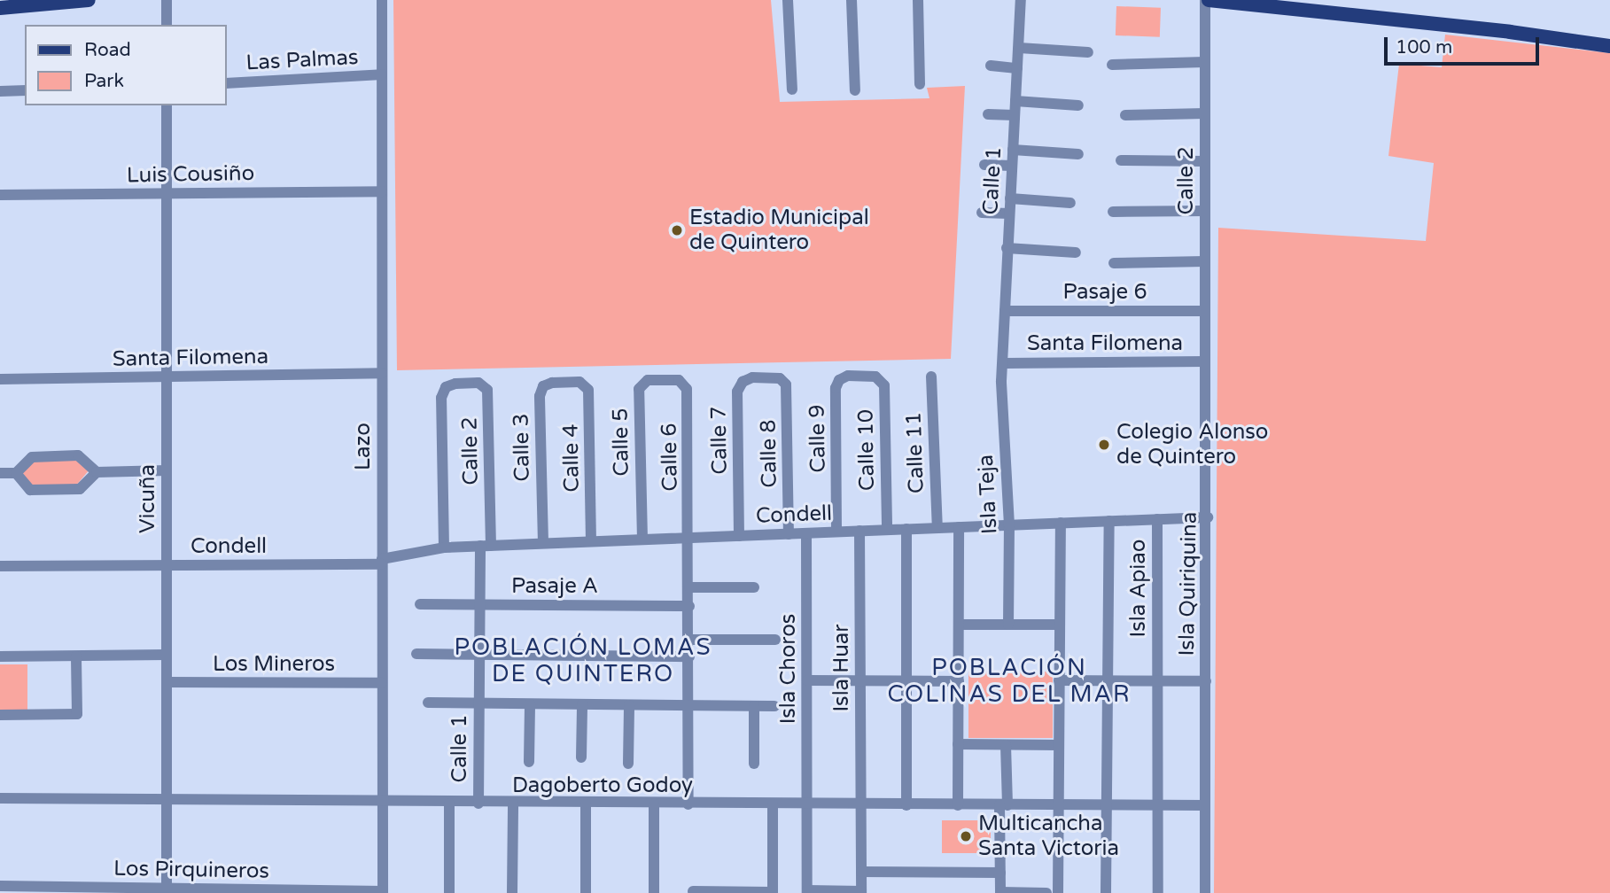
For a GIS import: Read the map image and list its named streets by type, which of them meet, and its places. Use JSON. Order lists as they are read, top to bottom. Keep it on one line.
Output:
{"streets":{"street":["Las Palmas","Luis Cousiño","Calle 1","Calle 2","Pasaje 6","Santa Filomena","Calle 9","Calle 7","Calle 5","Lazo","Calle 3","Calle 10","Calle 11","Calle 8","Calle 6","Calle 4","Isla Teja","Vicuña","Condell","Isla Quiriquina","Pasaje A","Isla Apiao","Los Mineros","Isla Huar","Isla Choros","Dagoberto Godoy","Los Pirquineros"]},"crossings":[["Las Palmas","Lazo"],["Luis Cousiño","Lazo"],["Luis Cousiño","Vicuña"],["Calle 1","Calle 2"],["Calle 1","Pasaje 6"],["Calle 1","Santa Filomena"],["Calle 1","Isla Teja"],["Calle 1","Condell"],["Calle 1","Pasaje A"],["Calle 1","Dagoberto Godoy"],["Calle 2","Pasaje 6"],["Calle 2","Santa Filomena"],["Calle 2","Condell"],["Calle 2","Isla Quiriquina"],["Santa Filomena","Lazo"],["Santa Filomena","Isla Teja"],["Santa Filomena","Vicuña"],["Santa Filomena","Isla Quiriquina"],["Calle 9","Calle 10"],["Calle 9","Condell"],["Calle 7","Calle 8"],["Calle 7","Condell"],["Calle 5","Calle 6"],["Calle 5","Condell"],["Lazo","Condell"],["Lazo","Los Mineros"],["Lazo","Dagoberto Godoy"],["Lazo","Los Pirquineros"],["Calle 3","Calle 4"],["Calle 3","Condell"],["Calle 10","Condell"],["Calle 11","Condell"],["Calle 8","Condell"],["Calle 6","Condell"],["Calle 4","Condell"],["Isla Teja","Condell"],["Vicuña","Condell"],["Vicuña","Los Mineros"],["Vicuña","Dagoberto Godoy"],["Vicuña","Los Pirquineros"],["Condell","Isla Quiriquina"],["Condell","Isla Apiao"],["Condell","Isla Huar"],["Condell","Isla Choros"],["Isla Quiriquina","Dagoberto Godoy"],["Isla Apiao","Dagoberto Godoy"],["Isla Huar","Dagoberto Godoy"],["Isla Choros","Dagoberto Godoy"]],"districts":["POBLACIÓN LOMAS DE QUINTERO","POBLACIÓN COLINAS DEL MAR"],"places":["Estadio Municipal de Quintero","Colegio Alonso de Quintero","Multicancha Santa Victoria"],"legend":["Road","Park"],"scale_bar":"100 m"}
